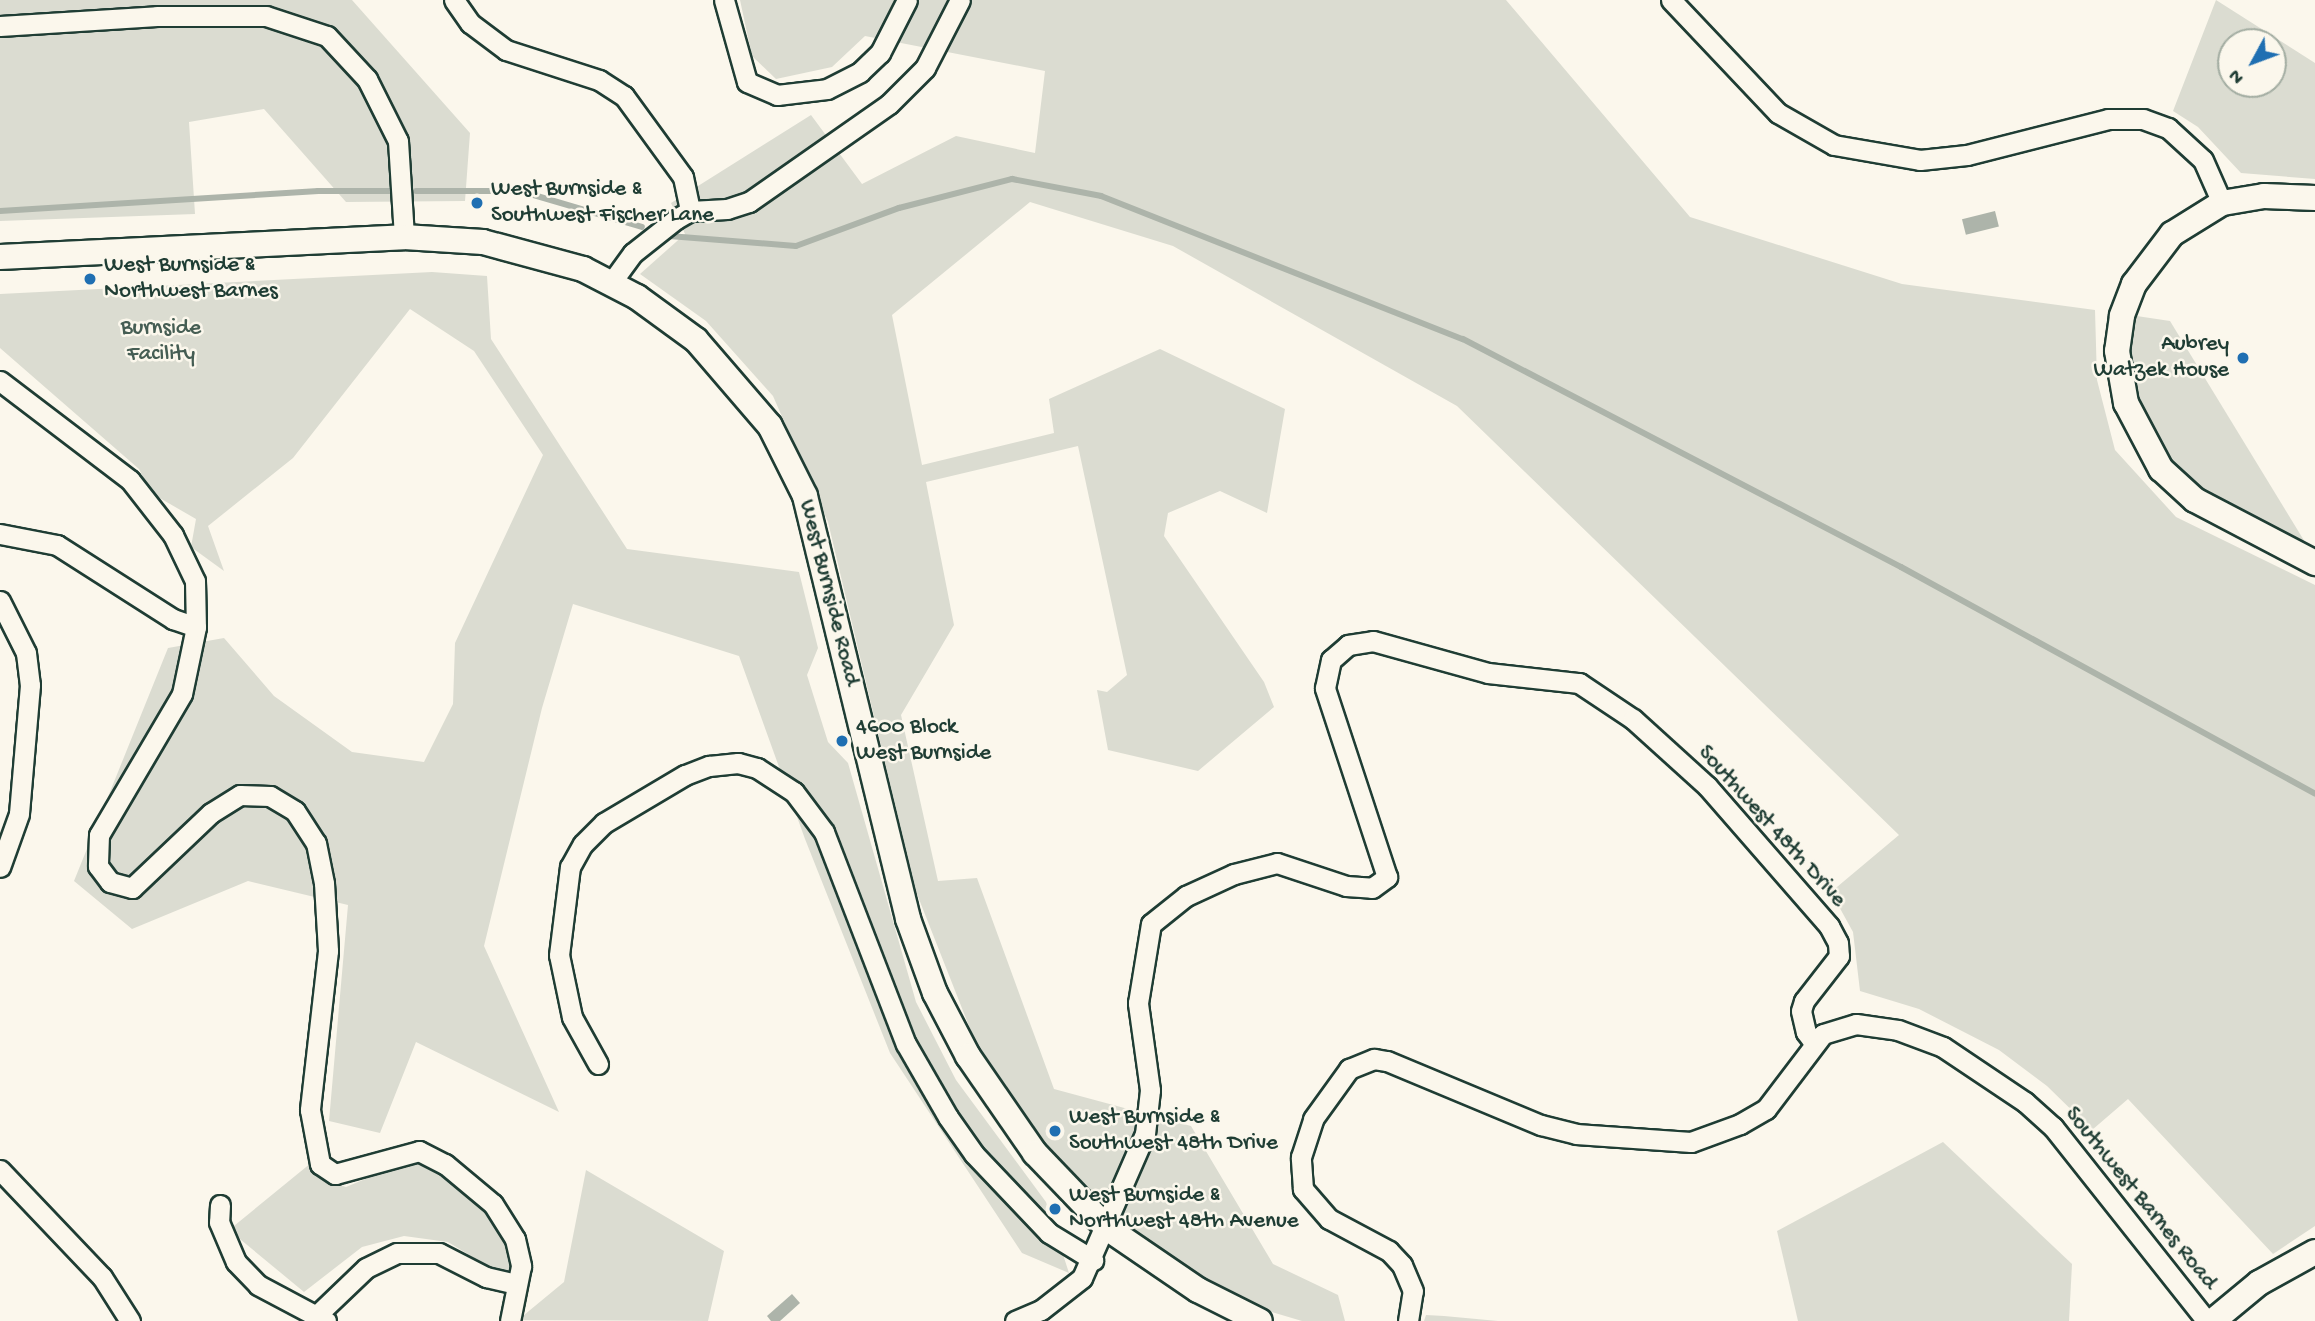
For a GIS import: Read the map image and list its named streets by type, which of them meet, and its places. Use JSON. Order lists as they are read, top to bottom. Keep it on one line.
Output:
{"streets":{"main road":["West Burnside Road"],"street":["Southwest 48th Drive","Southwest Barnes Road"]},"crossings":[["West Burnside Road","Southwest 48th Drive"],["Southwest 48th Drive","Southwest Barnes Road"]],"parks":["Burnside Facility"],"places":["West Burnside & Southwest Fischer Lane","West Burnside & Northwest Barnes","Aubrey Watzek House","4600 Block West Burnside","West Burnside & Southwest 48th Drive","West Burnside & Northwest 48th Avenue"],"north":"bottom left"}
